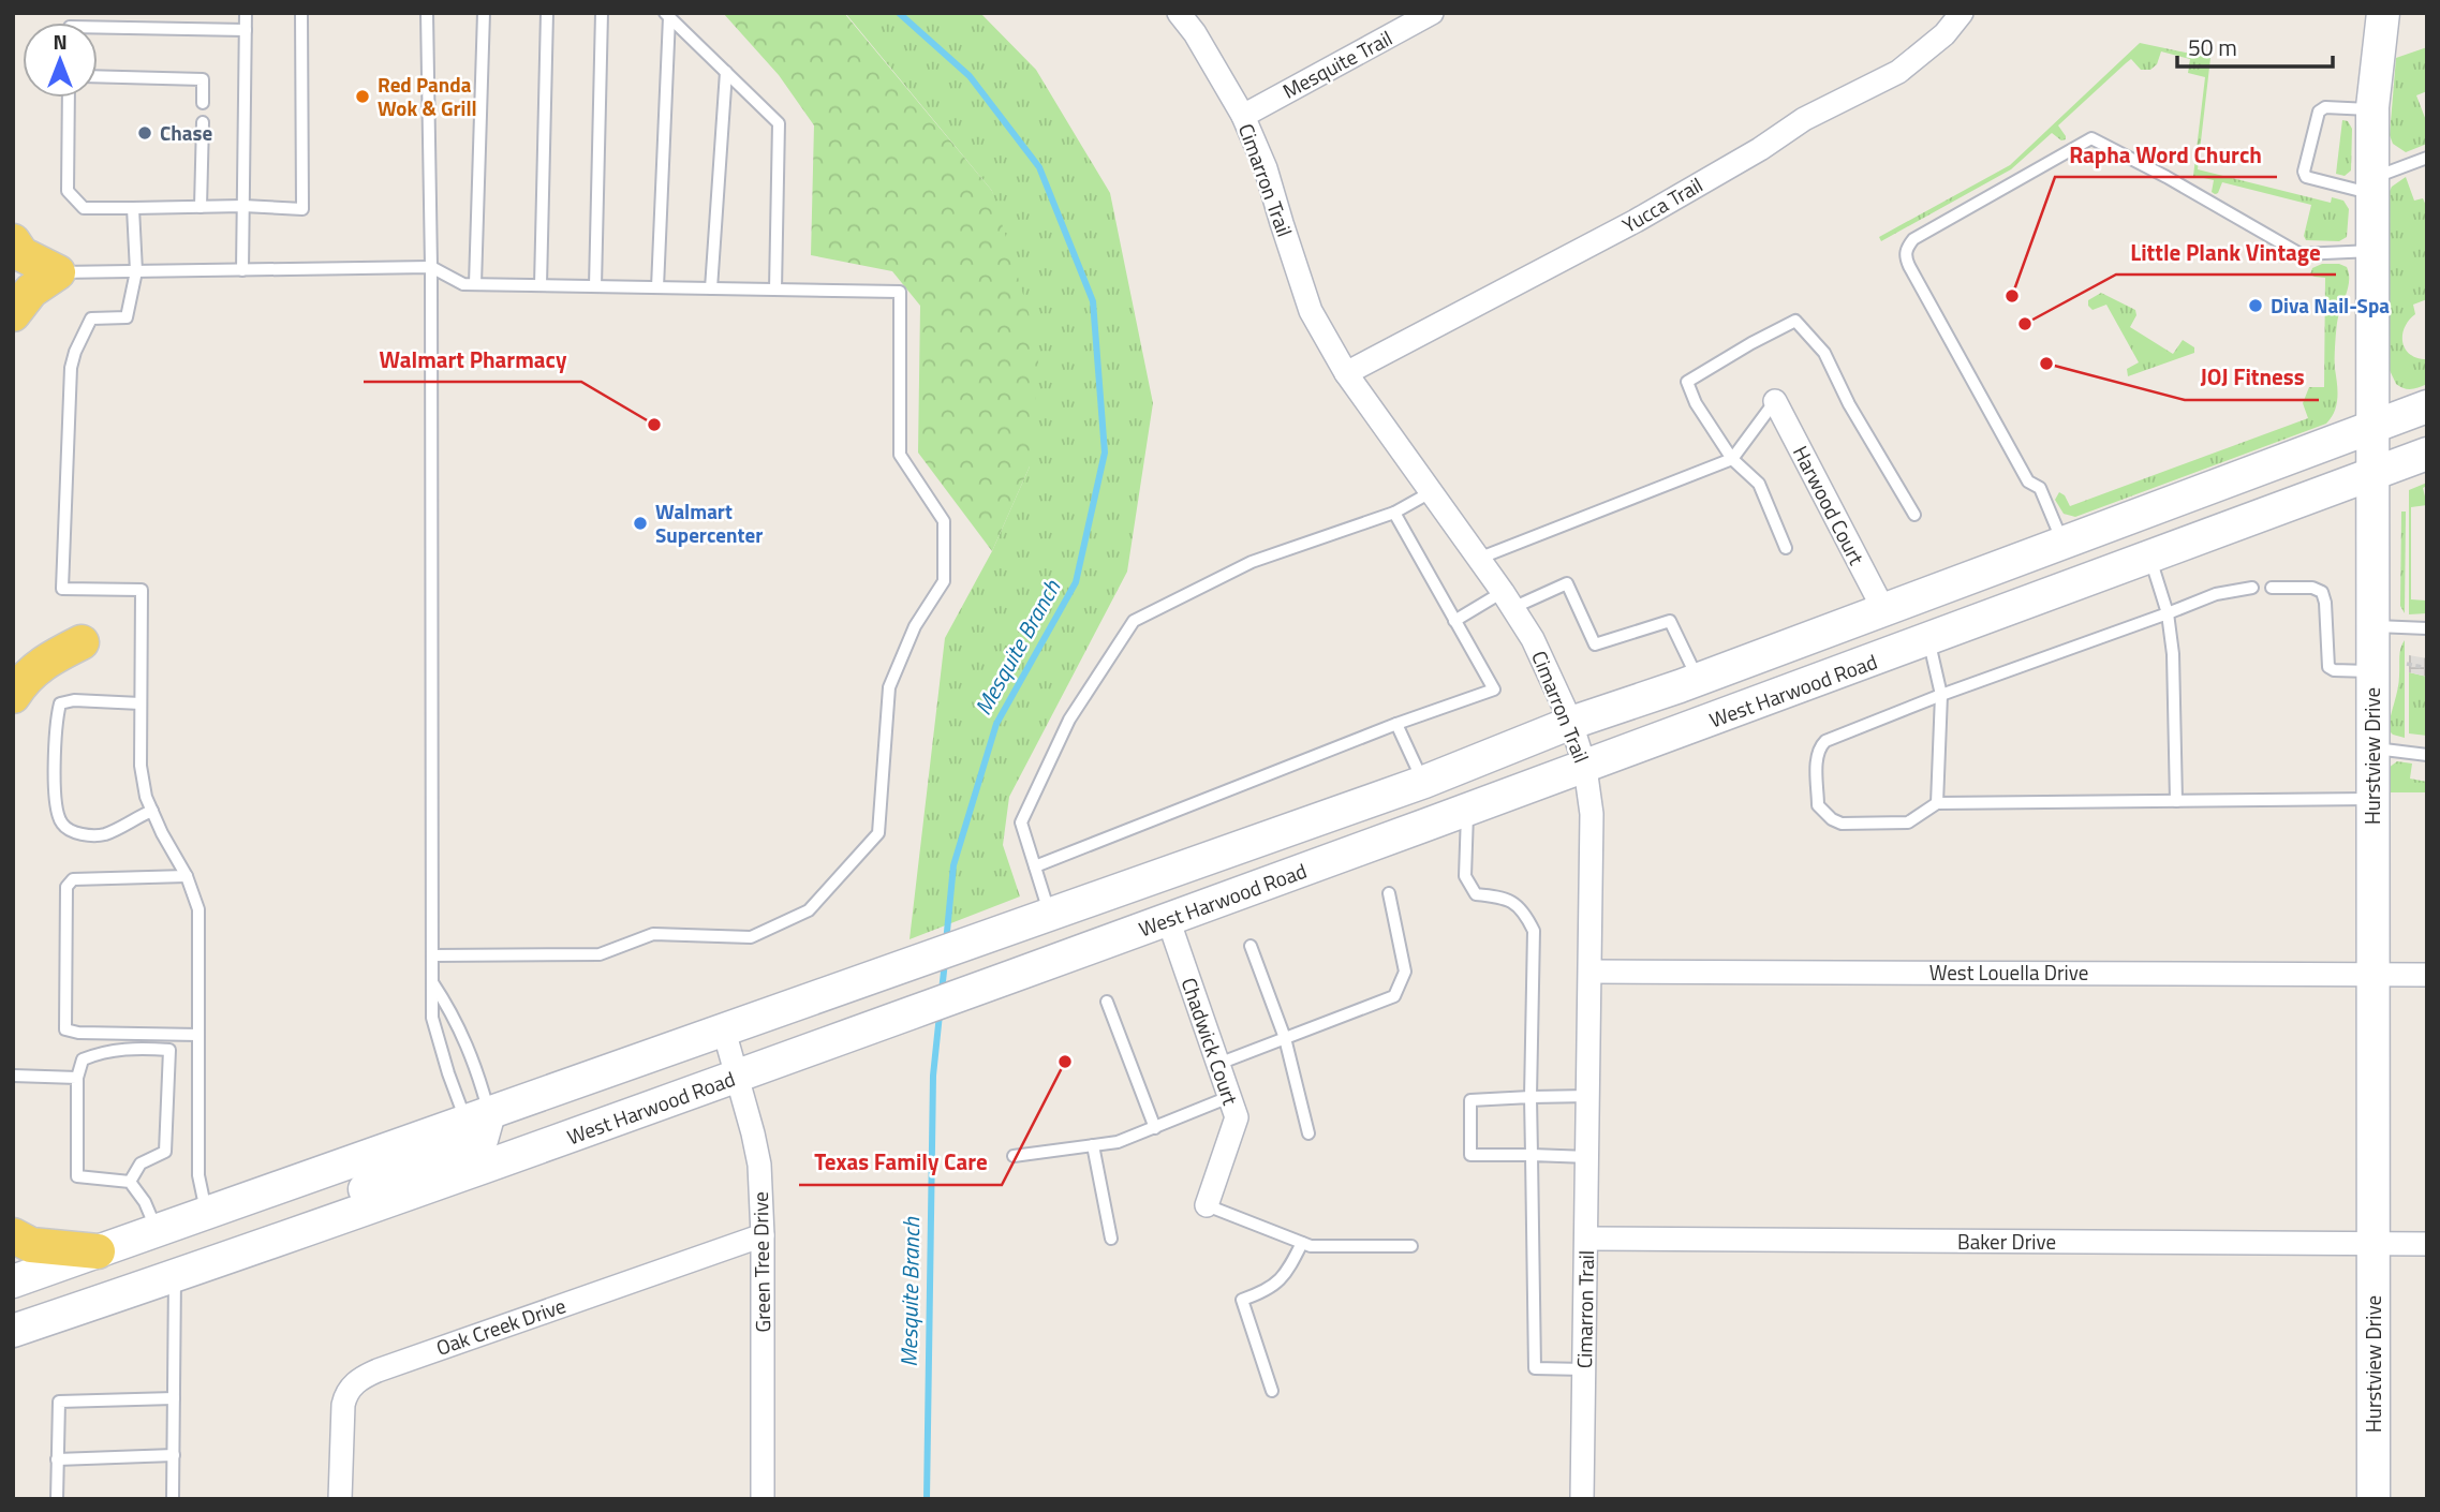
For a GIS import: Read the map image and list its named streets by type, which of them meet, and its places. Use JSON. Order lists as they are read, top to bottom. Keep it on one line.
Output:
{"streets":{"main road":["West Harwood Road","Hurstview Drive"],"street":["Mesquite Trail","Cimarron Trail","Yucca Trail","Harwood Court","West Louella Drive","Chadwick Court","Baker Drive","Green Tree Drive","Oak Creek Drive"]},"crossings":[["Mesquite Trail","Cimarron Trail"],["Cimarron Trail","Yucca Trail"],["Cimarron Trail","West Harwood Road"],["Cimarron Trail","West Louella Drive"],["Cimarron Trail","Baker Drive"],["Harwood Court","West Harwood Road"],["West Harwood Road","Hurstview Drive"],["West Harwood Road","Chadwick Court"],["West Harwood Road","Green Tree Drive"],["Hurstview Drive","West Louella Drive"],["Hurstview Drive","Baker Drive"],["Green Tree Drive","Oak Creek Drive"]],"water":["Mesquite Branch"],"places":["Red Panda Wok & Grill","Chase","Rapha Word Church","Diva Nail-Spa","Little Plank Vintage","JOJ Fitness","Walmart Pharmacy","Walmart Supercenter","Texas Family Care"],"scale_bar":"50 m","north":"top"}
